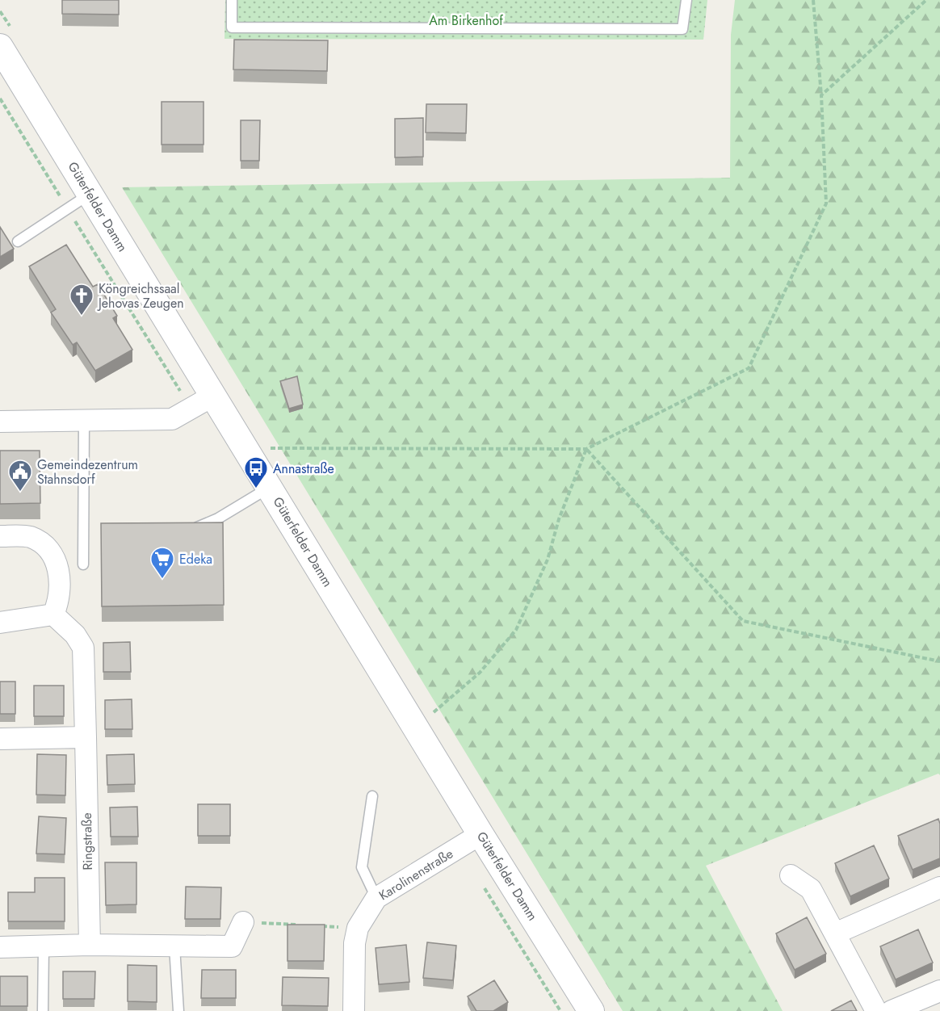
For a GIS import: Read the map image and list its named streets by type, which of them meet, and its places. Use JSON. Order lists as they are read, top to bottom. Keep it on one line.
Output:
{"streets":{"street":["Güterfelder Damm","Ringstraße","Karolinenstraße"]},"crossings":[["Güterfelder Damm","Karolinenstraße"]],"parks":["Am Birkenhof"],"places":{"church":["Köngreichssaal Jehovas Zeugen"],"bus stop":["Annastraße"],"public building":["Gemeindezentrum Stahnsdorf"],"supermarket":["Edeka"]}}
